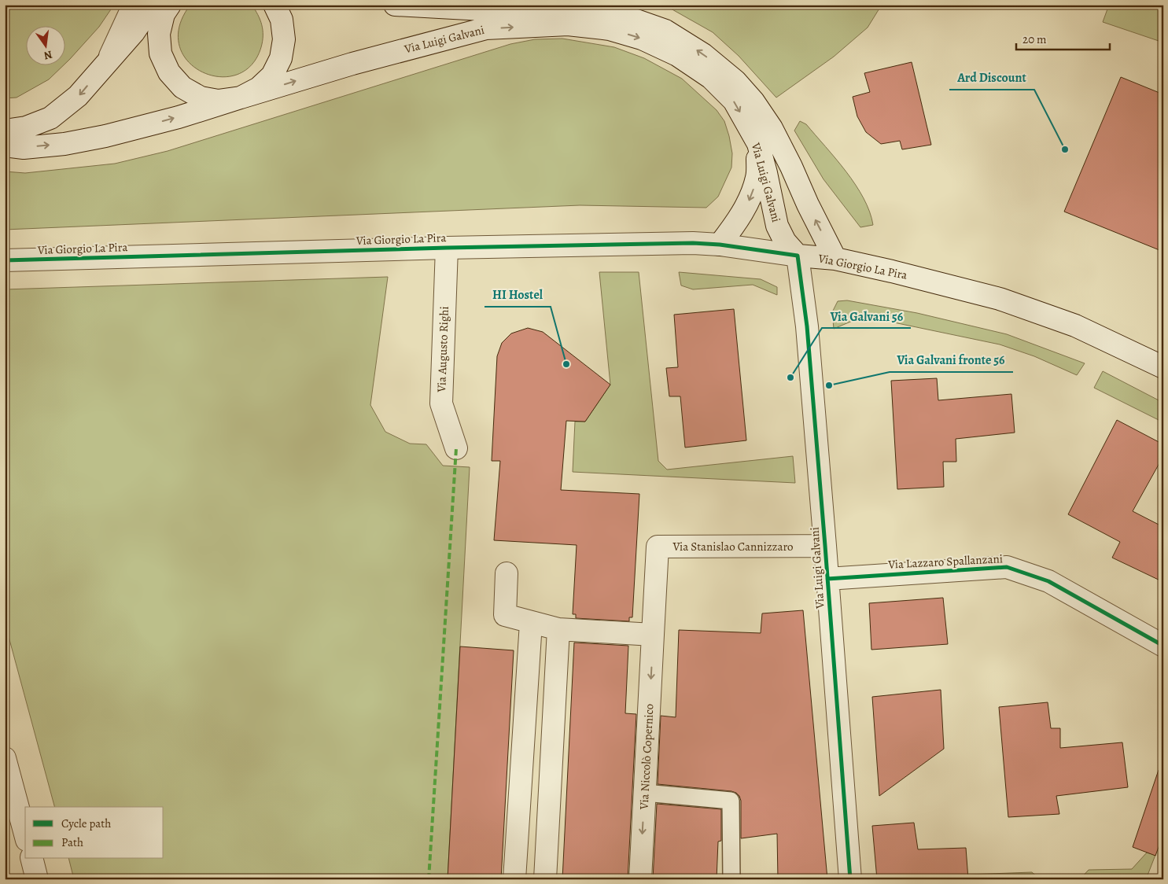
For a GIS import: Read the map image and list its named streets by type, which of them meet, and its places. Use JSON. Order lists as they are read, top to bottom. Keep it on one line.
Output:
{"streets":{"street":["Via Luigi Galvani","Via Giorgio La Pira","Via Augusto Righi","Via Stanislao Cannizzaro","Via Lazzaro Spallanzani","Via Niccolò Copernico"]},"crossings":[["Via Luigi Galvani","Via Giorgio La Pira"],["Via Luigi Galvani","Via Stanislao Cannizzaro"],["Via Luigi Galvani","Via Lazzaro Spallanzani"],["Via Giorgio La Pira","Via Augusto Righi"],["Via Stanislao Cannizzaro","Via Niccolò Copernico"]],"places":["Ard Discount","HI Hostel","Via Galvani 56","Via Galvani fronte 56"],"legend":["Cycle path","Path"],"scale_bar":"20 m","north":"bottom"}
